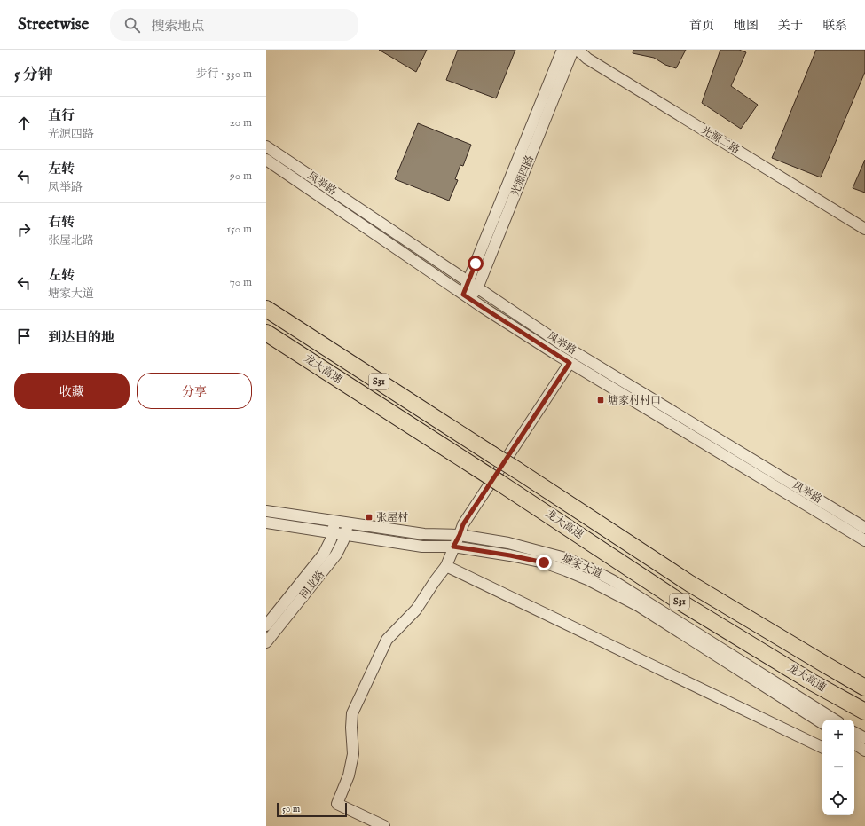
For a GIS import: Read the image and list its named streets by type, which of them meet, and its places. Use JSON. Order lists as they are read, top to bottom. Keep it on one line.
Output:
{"streets":{"highway":["龙大高速","S31"],"street":["光源二路","光源四路","凤举路","塘家大道","同业路"]},"crossings":[["光源四路","凤举路"],["塘家大道","同业路"]],"places":{"transit":["塘家村村口","张屋村"]},"scale_bar":"50 m","page":{"header":"Streetwise","search":"搜索地点","nav":["首页","地图","关于","联系"],"heading":["5 分钟","步行 · 330 m"],"list":[["直行","光源四路","20 m"],["左转","凤举路","90 m"],["右转","张屋北路","150 m"],["左转","塘家大道","70 m"],"到达目的地"],"buttons":["收藏","分享"],"map_buttons":["+","−"],"scale":"50 m"}}
